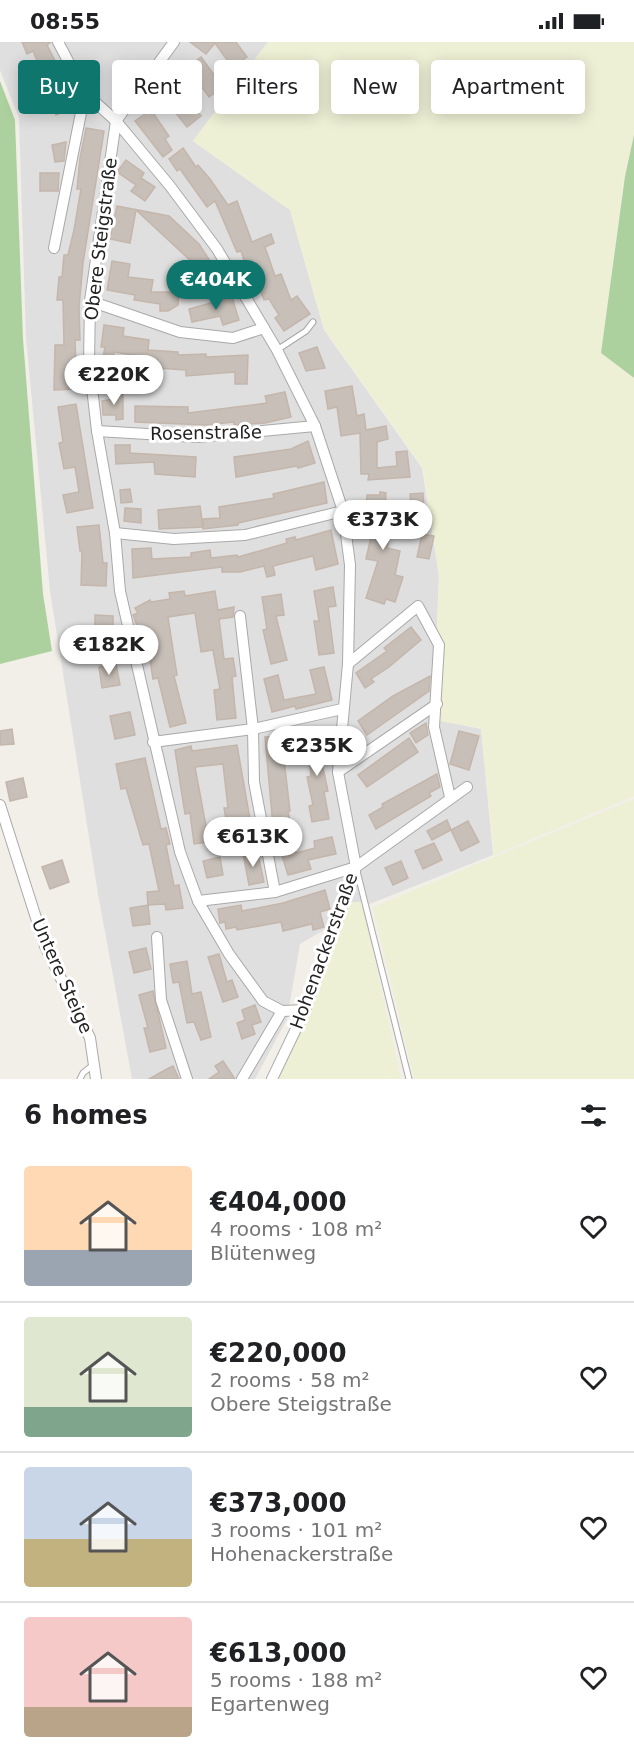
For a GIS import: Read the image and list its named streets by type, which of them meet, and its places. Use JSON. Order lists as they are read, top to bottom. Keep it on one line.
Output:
{"streets":{"street":["Obere Steigstraße","Rosenstraße","Hohenackerstraße","Untere Steige"]},"crossings":[["Obere Steigstraße","Rosenstraße"],["Obere Steigstraße","Hohenackerstraße"],["Rosenstraße","Hohenackerstraße"]],"page":{"status":"08:55","chip":["Buy","Rent","Filters","New","Apartment"],"price":["€404K","€220K","€373K","€182K","€235K","€613K"],"heading":"6 homes","list":[{"name":"€404,000","note":"4 rooms · 108 m² · Blütenweg"},{"name":"€220,000","note":"2 rooms · 58 m² · Obere Steigstraße"},{"name":"€373,000","note":"3 rooms · 101 m² · Hohenackerstraße"},{"name":"€613,000","note":"5 rooms · 188 m² · Egartenweg"}]}}
